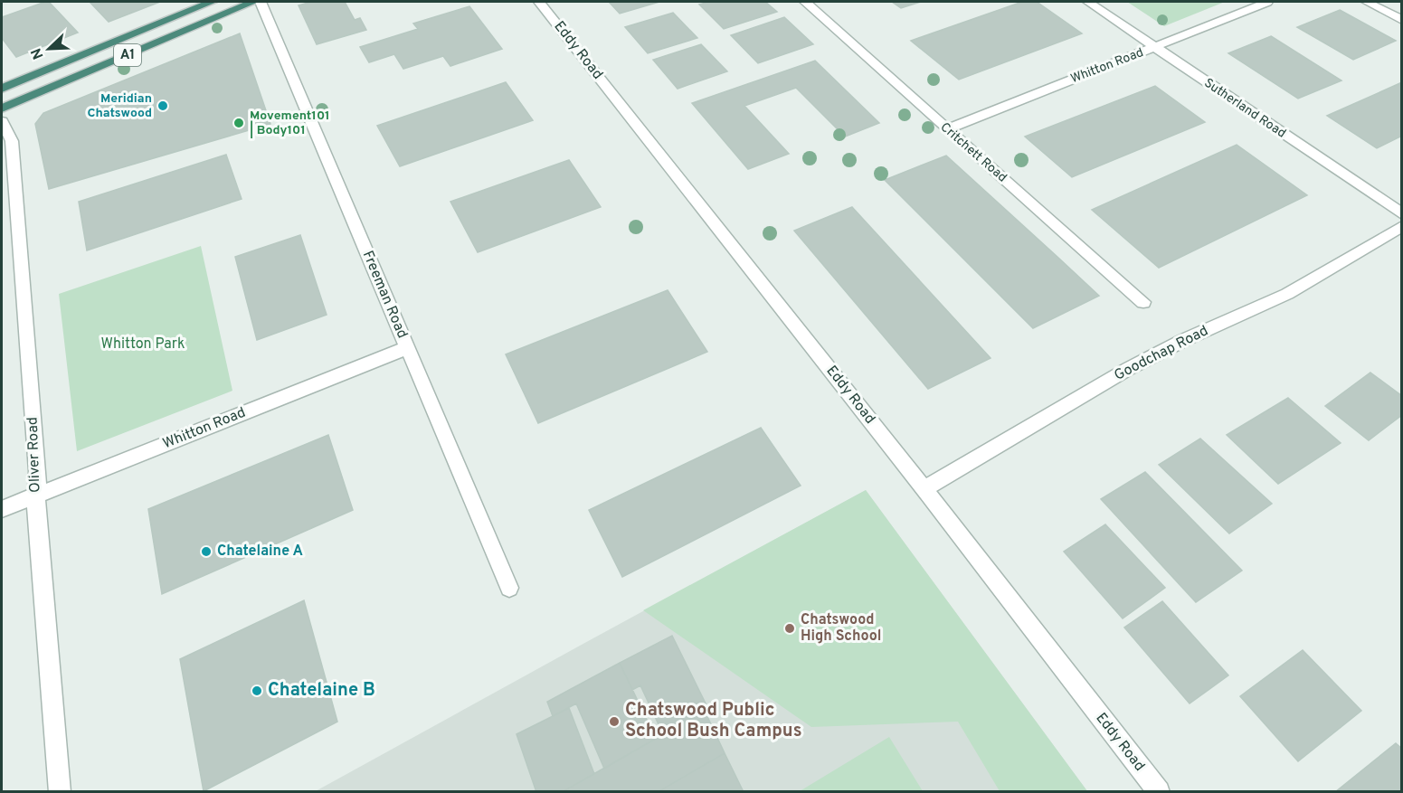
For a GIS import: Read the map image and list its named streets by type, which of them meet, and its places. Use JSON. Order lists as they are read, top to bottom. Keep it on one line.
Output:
{"streets":{"highway":["A1"],"street":["Eddy Road","Whitton Road","Sutherland Road","Critchett Road","Freeman Road","Goodchap Road","Oliver Road"]},"crossings":[["Eddy Road","Goodchap Road"],["Whitton Road","Sutherland Road"],["Whitton Road","Critchett Road"],["Whitton Road","Freeman Road"],["Whitton Road","Oliver Road"]],"parks":["Whitton Park"],"places":["Meridian Chatswood","Movement101 | Body101","Chatelaine A","Chatswood High School","Chatelaine B","Chatswood Public School Bush Campus"],"north":"bottom left"}
